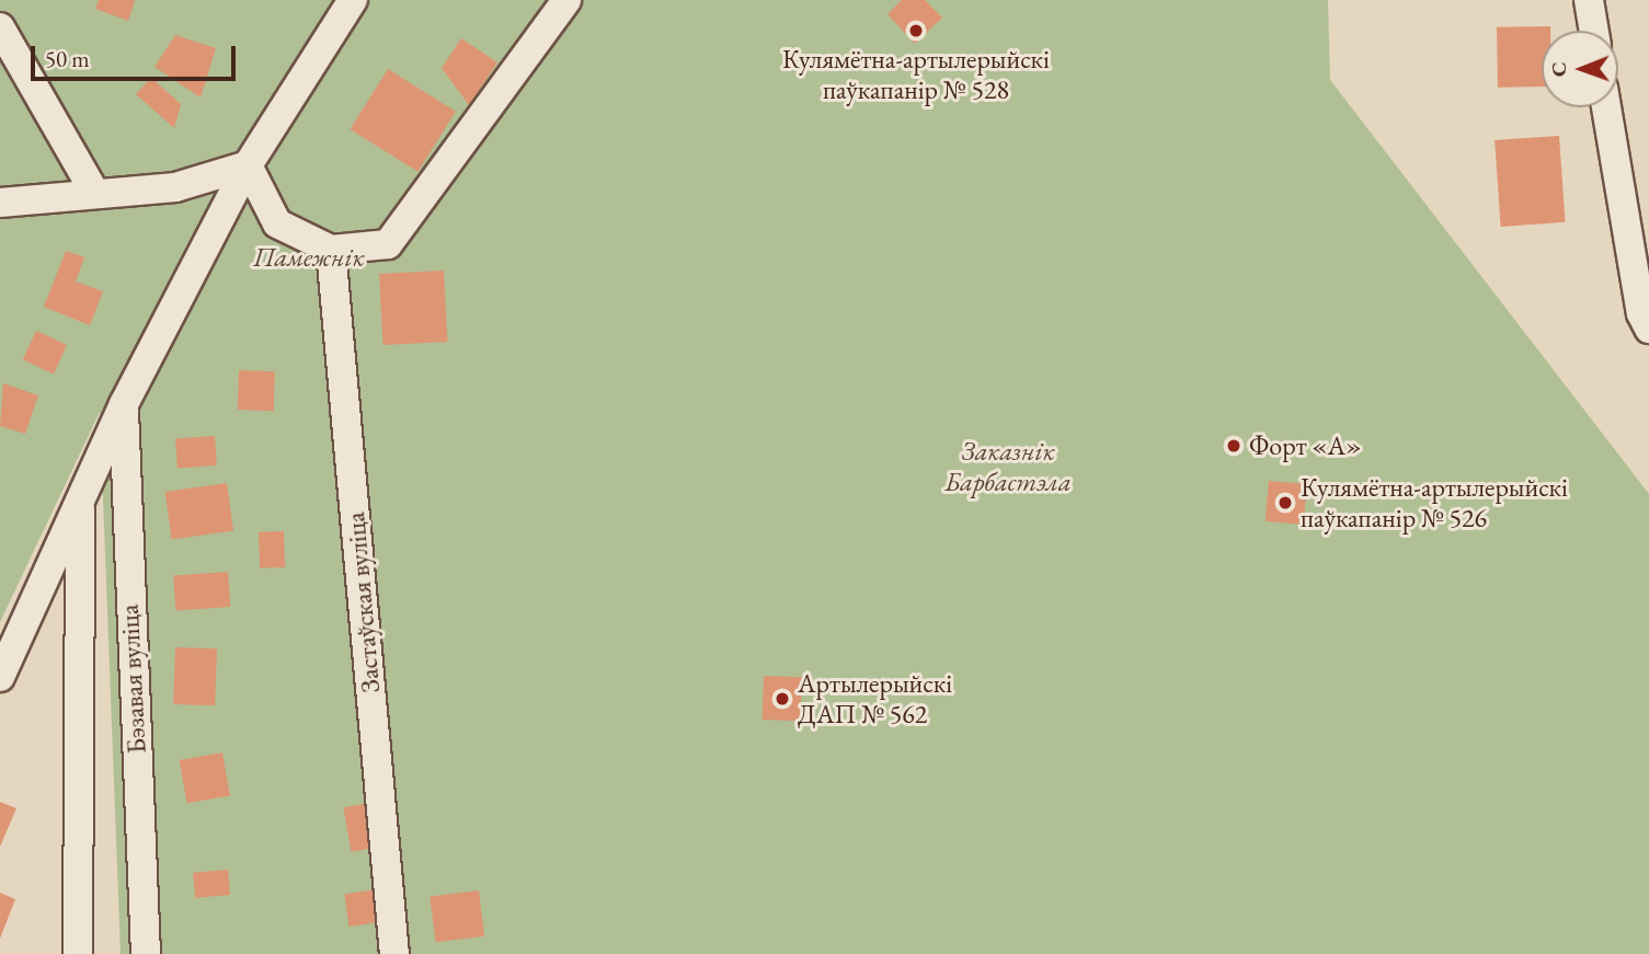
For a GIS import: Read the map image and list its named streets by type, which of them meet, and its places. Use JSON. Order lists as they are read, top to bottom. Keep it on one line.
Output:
{"streets":{"street":["Застаўская вуліца","Бэзавая вуліца"]},"parks":["Памежнік","Заказнік Барбастэла"],"places":["Кулямётна-артылерыйскі паўкапанір № 528","Форт «А»","Кулямётна-артылерыйскі паўкапанір № 526","Артылерыйскі ДАП № 562"],"scale_bar":"50 m","north":"left"}
